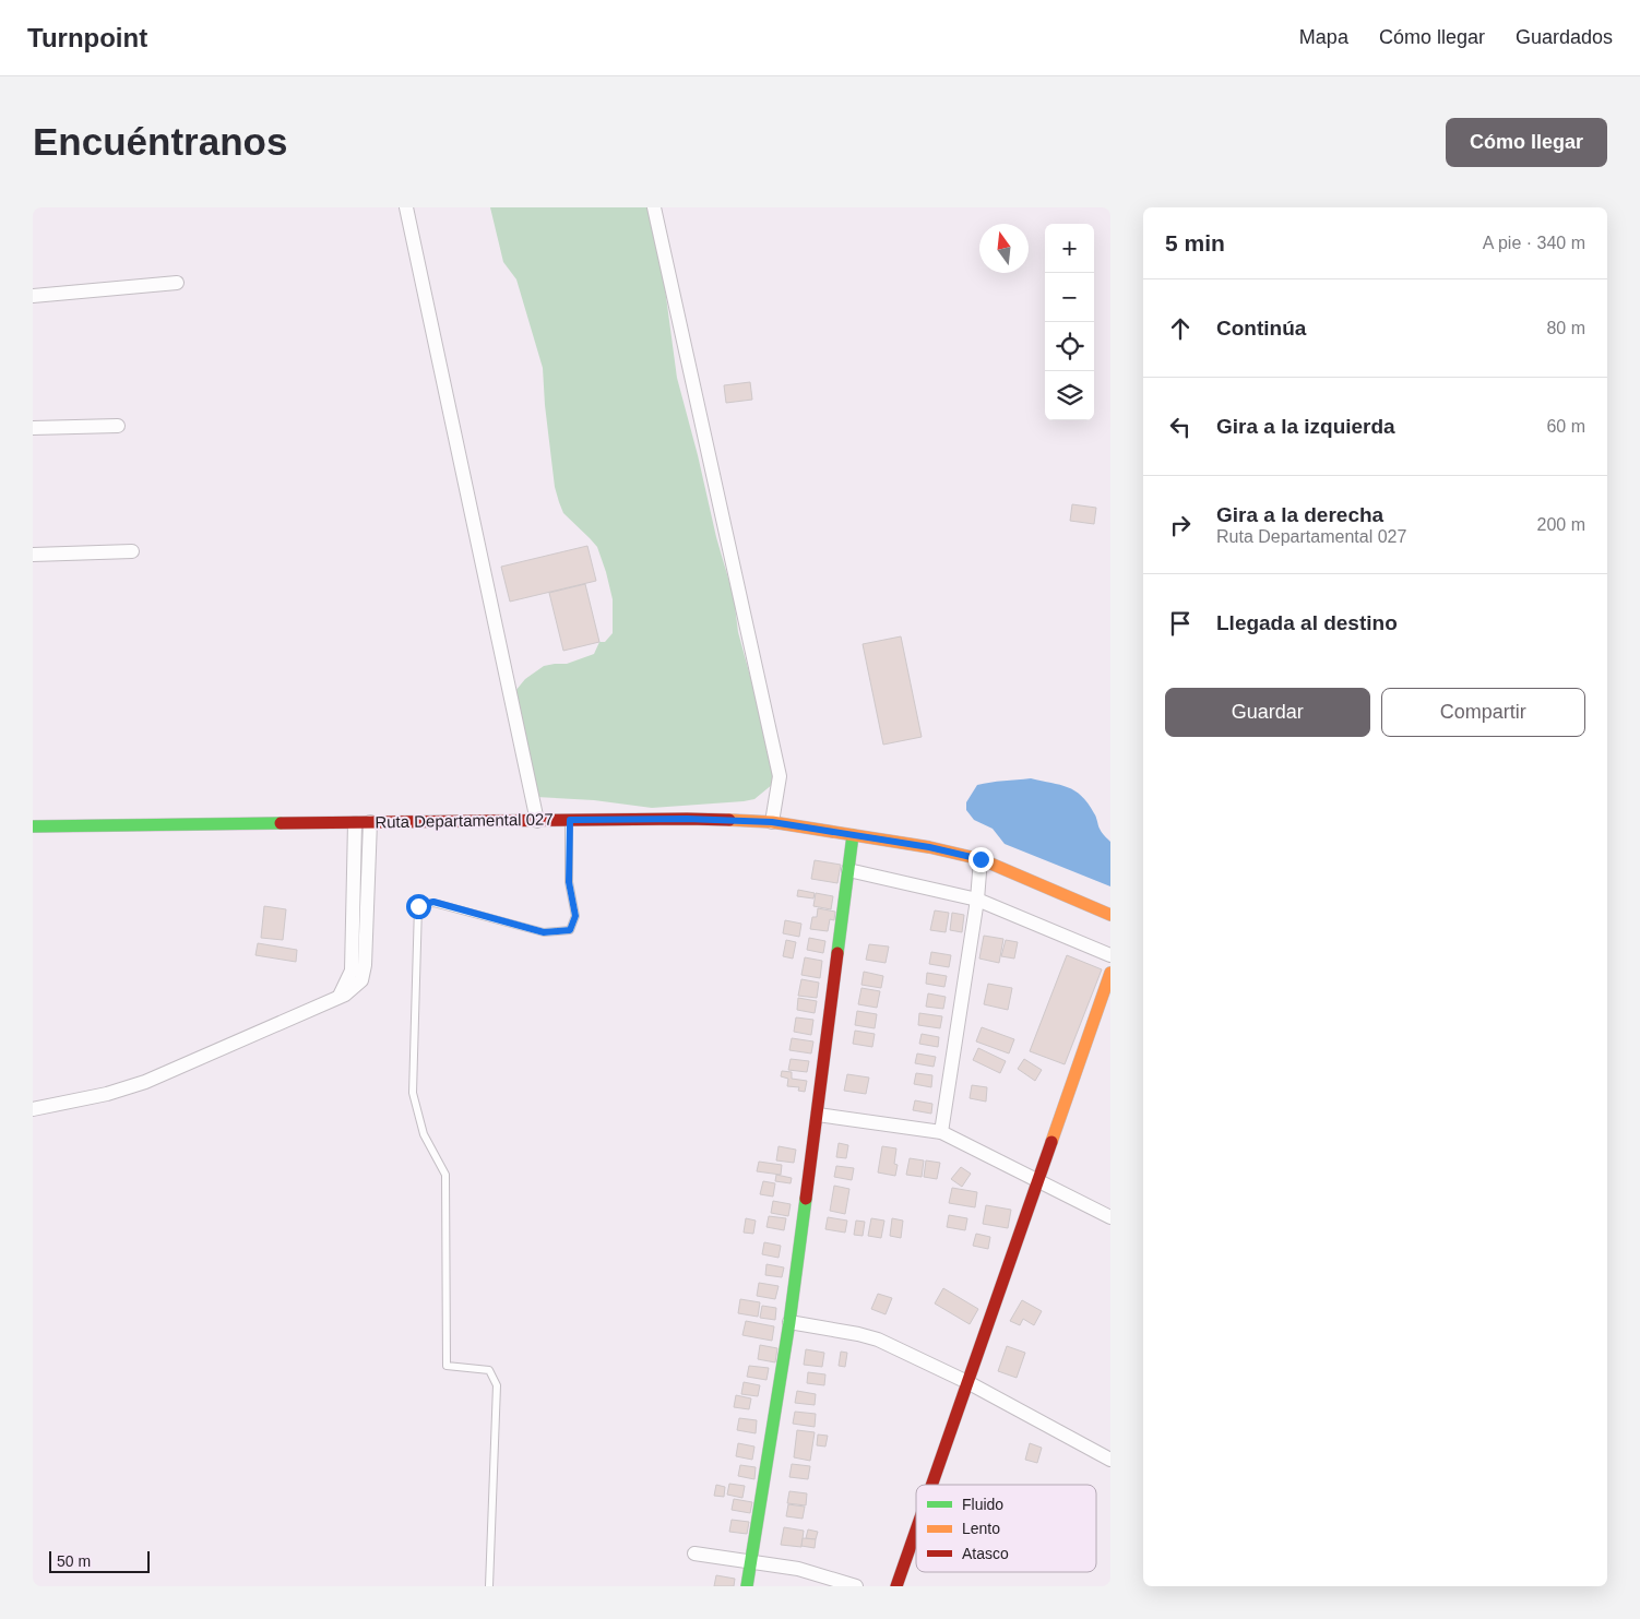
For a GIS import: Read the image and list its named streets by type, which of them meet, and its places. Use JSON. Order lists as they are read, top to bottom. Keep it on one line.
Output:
{"streets":{"street":["Ruta Departamental 027"]},"legend":["Fluido","Lento","Atasco"],"scale_bar":"50 m","north":"top","page":{"header":"Turnpoint","nav":["Mapa","Cómo llegar","Guardados"],"buttons":["Cómo llegar",["Guardar","Compartir"]],"title":"Encuéntranos","heading":["5 min","A pie · 340 m"],"map_buttons":["+","−"],"list":[["Continúa","80 m"],["Gira a la izquierda","60 m"],["Gira a la derecha","Ruta Departamental 027","200 m"],"Llegada al destino"],"scale":"50 m"}}
